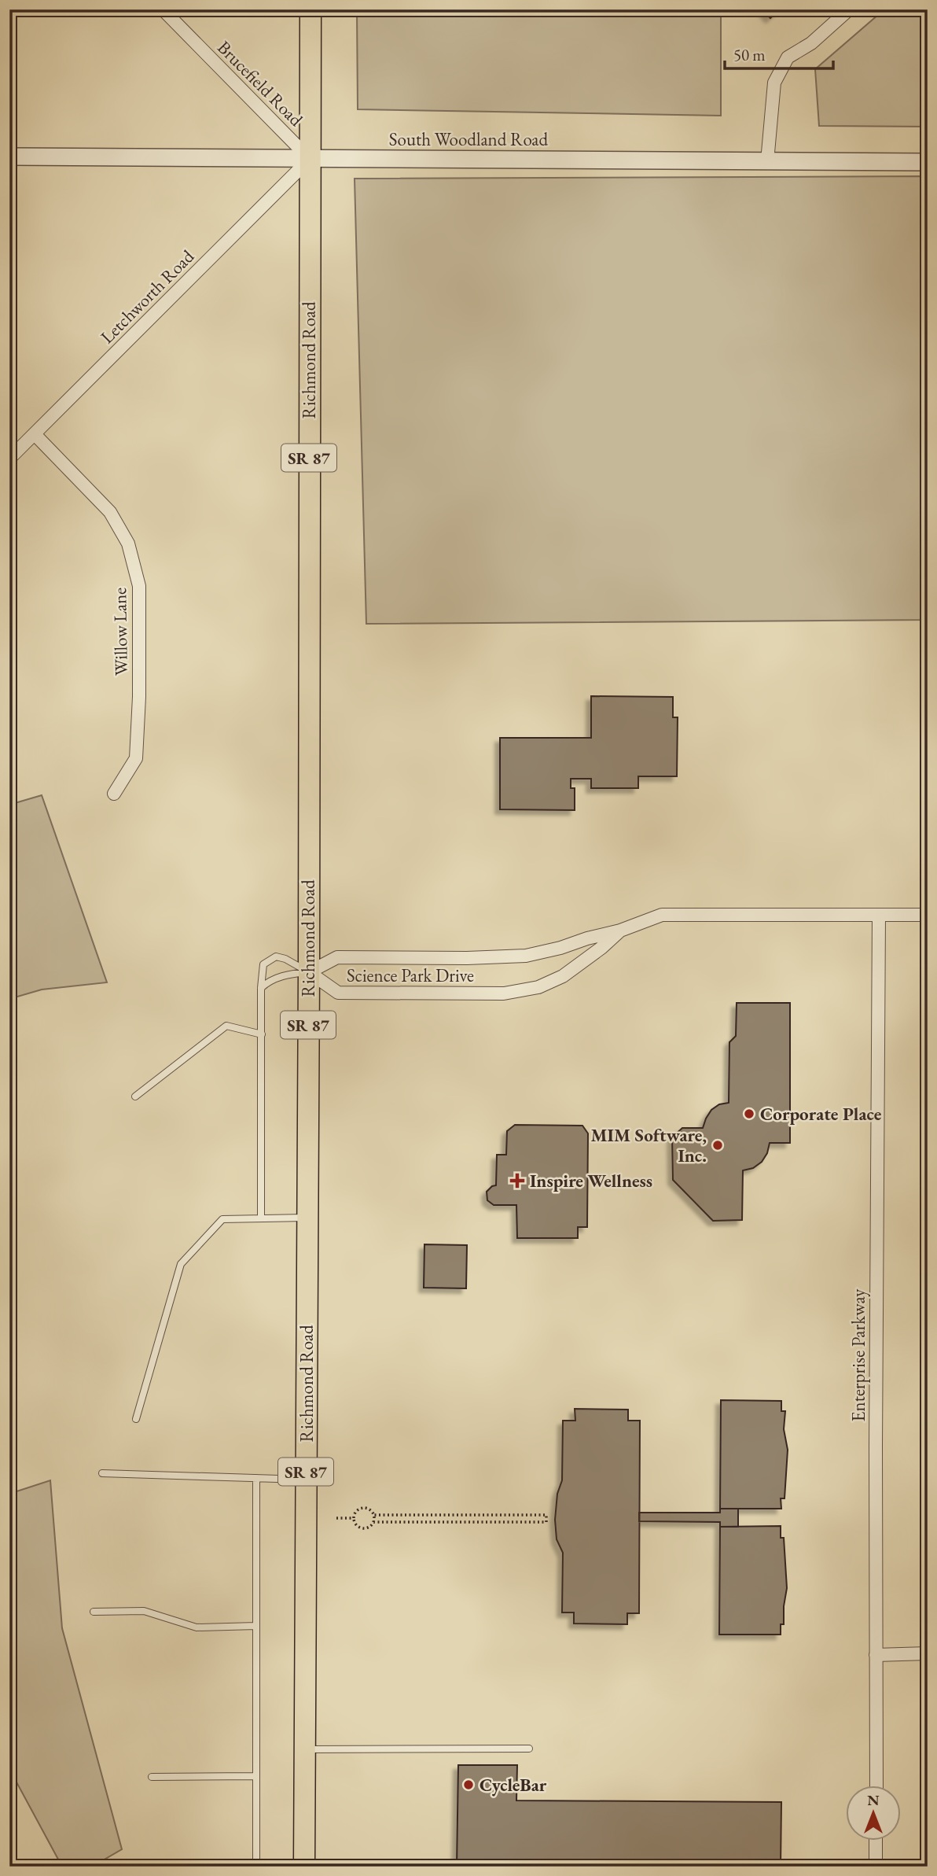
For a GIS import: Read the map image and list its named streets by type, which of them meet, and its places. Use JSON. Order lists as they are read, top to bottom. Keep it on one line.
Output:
{"streets":{"main road":["Richmond Road","SR 87"],"street":["Brucefield Road","South Woodland Road","Letchworth Road","Willow Lane","Science Park Drive","Enterprise Parkway"]},"crossings":[["Brucefield Road","South Woodland Road"],["Brucefield Road","Letchworth Road"],["Brucefield Road","Richmond Road"],["South Woodland Road","Letchworth Road"],["South Woodland Road","Richmond Road"],["Letchworth Road","Richmond Road"],["Letchworth Road","Willow Lane"],["Richmond Road","Science Park Drive"],["Science Park Drive","Enterprise Parkway"]],"places":{"other":["Corporate Place","MIM Software, Inc.","CycleBar"],"health":["Inspire Wellness"]},"scale_bar":"50 m","north":"top"}
